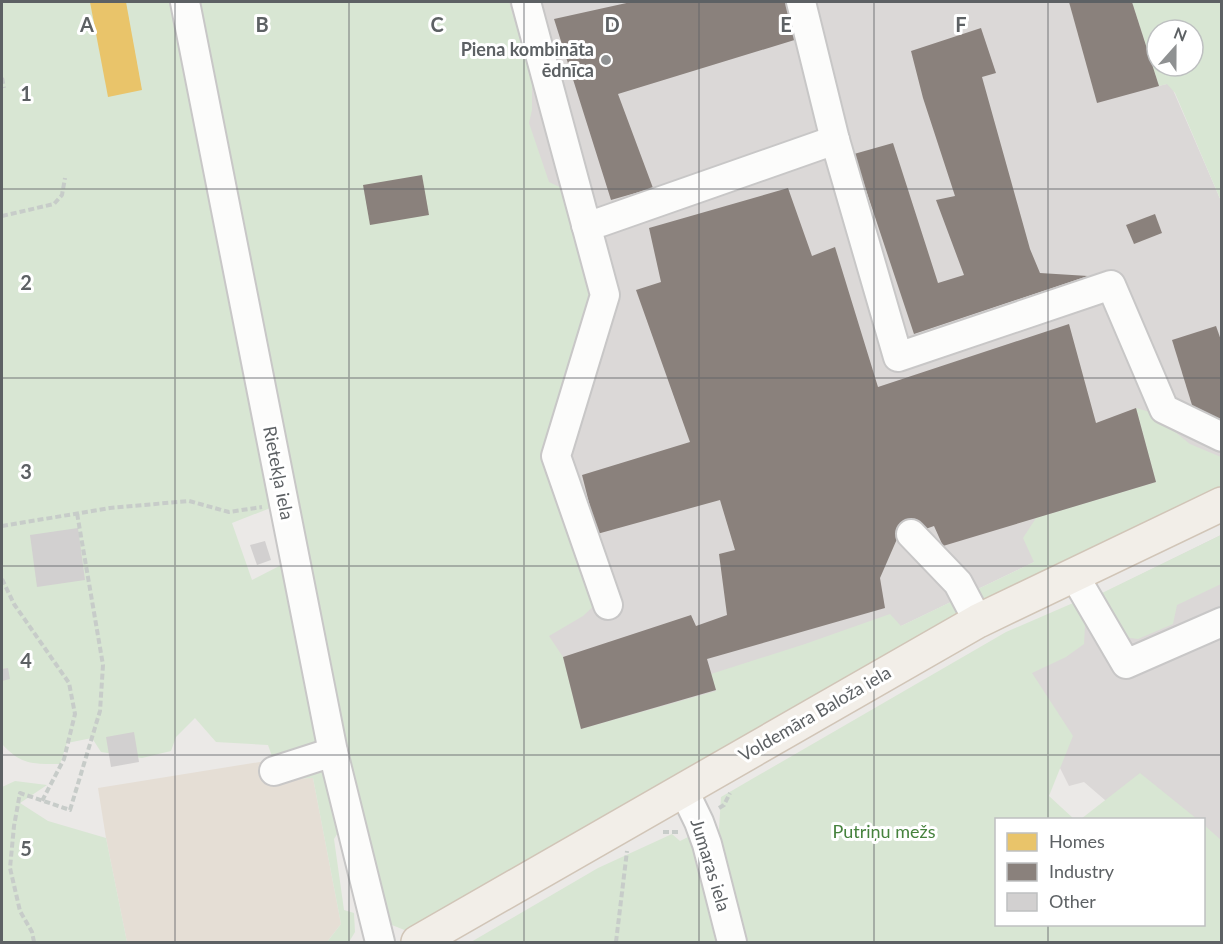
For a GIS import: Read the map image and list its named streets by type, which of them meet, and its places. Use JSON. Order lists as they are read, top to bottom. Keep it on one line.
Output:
{"streets":{"main road":["Voldemāra Baloža iela"],"street":["Rietekļa iela","Jumaras iela"]},"crossings":[["Voldemāra Baloža iela","Jumaras iela"]],"parks":["Putriņu mežs"],"places":["Piena kombināta ēdnīca"],"legend":["Homes","Industry","Other"],"north":"top","grid":{"columns":["A","B","C","D","E","F"],"rows":["1","2","3","4","5"]}}
